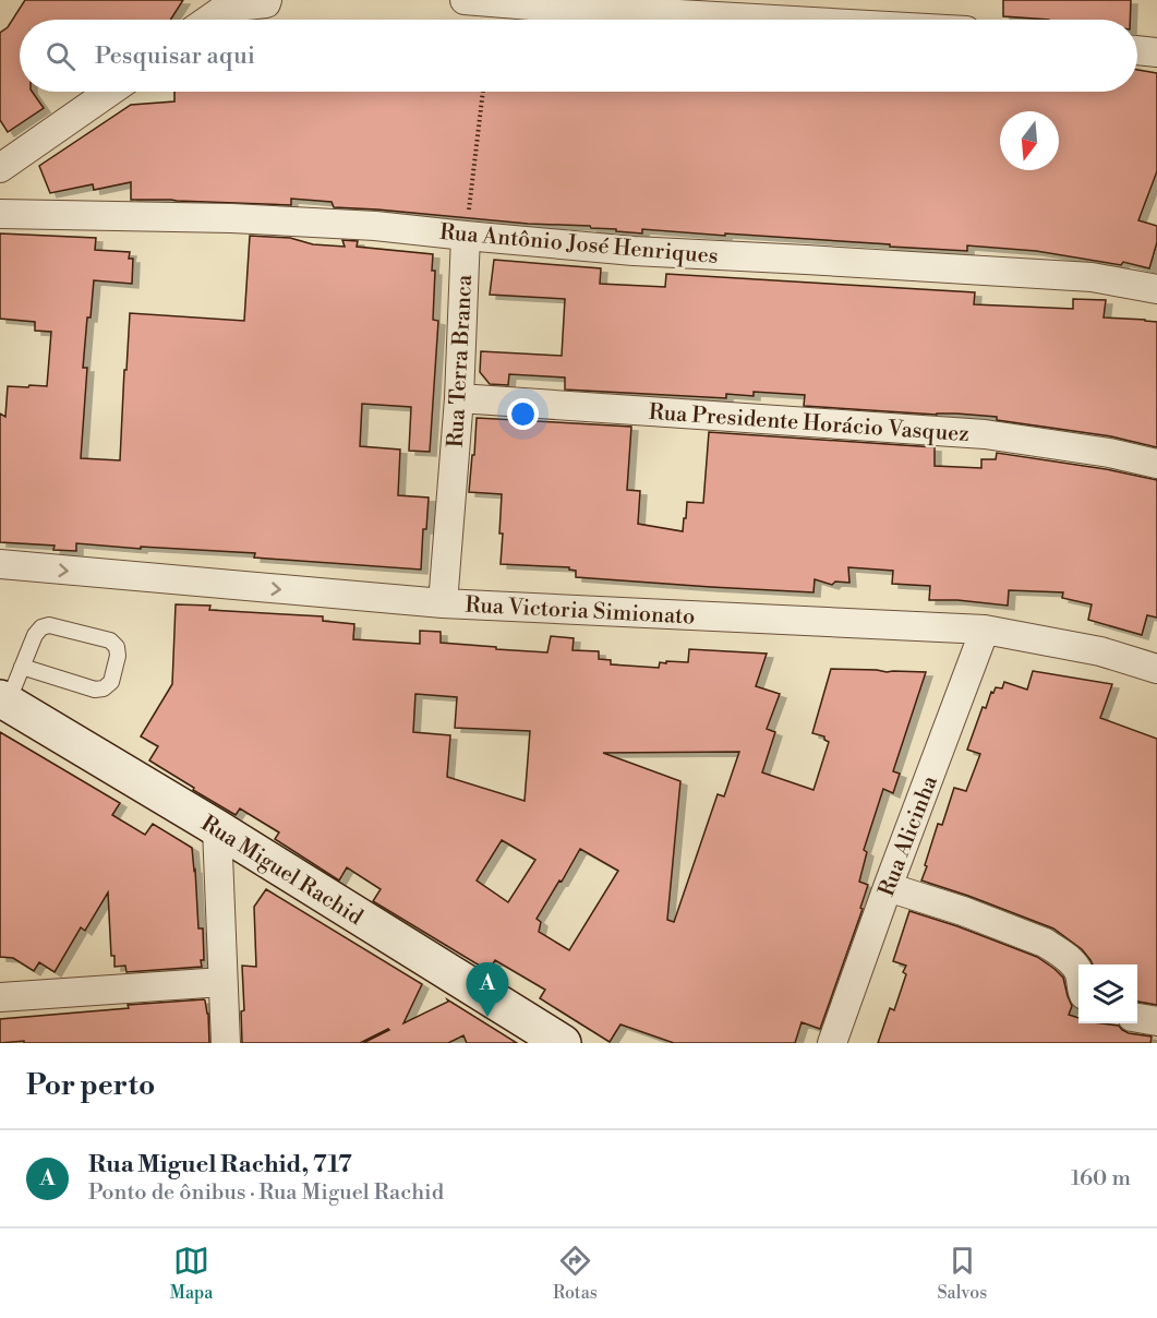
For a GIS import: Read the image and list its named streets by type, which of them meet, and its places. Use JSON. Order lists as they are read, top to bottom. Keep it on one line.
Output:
{"streets":{"main road":["Rua Miguel Rachid"],"street":["Rua Antônio José Henriques","Rua Terra Branca","Rua Presidente Horácio Vasquez","Rua Victoria Simionato","Rua Alicinha"]},"crossings":[["Rua Antônio José Henriques","Rua Terra Branca"],["Rua Terra Branca","Rua Presidente Horácio Vasquez"],["Rua Terra Branca","Rua Victoria Simionato"],["Rua Victoria Simionato","Rua Alicinha"]],"one_way":["Rua Victoria Simionato"],"north":"bottom","page":{"search":"Pesquisar aqui","pins":"A","heading":"Por perto","list":[{"mark":"A","name":"Rua Miguel Rachid, 717","note":"Ponto de ônibus · Rua Miguel Rachid","value":"160 m"}],"nav":["Mapa","Rotas","Salvos"]}}
